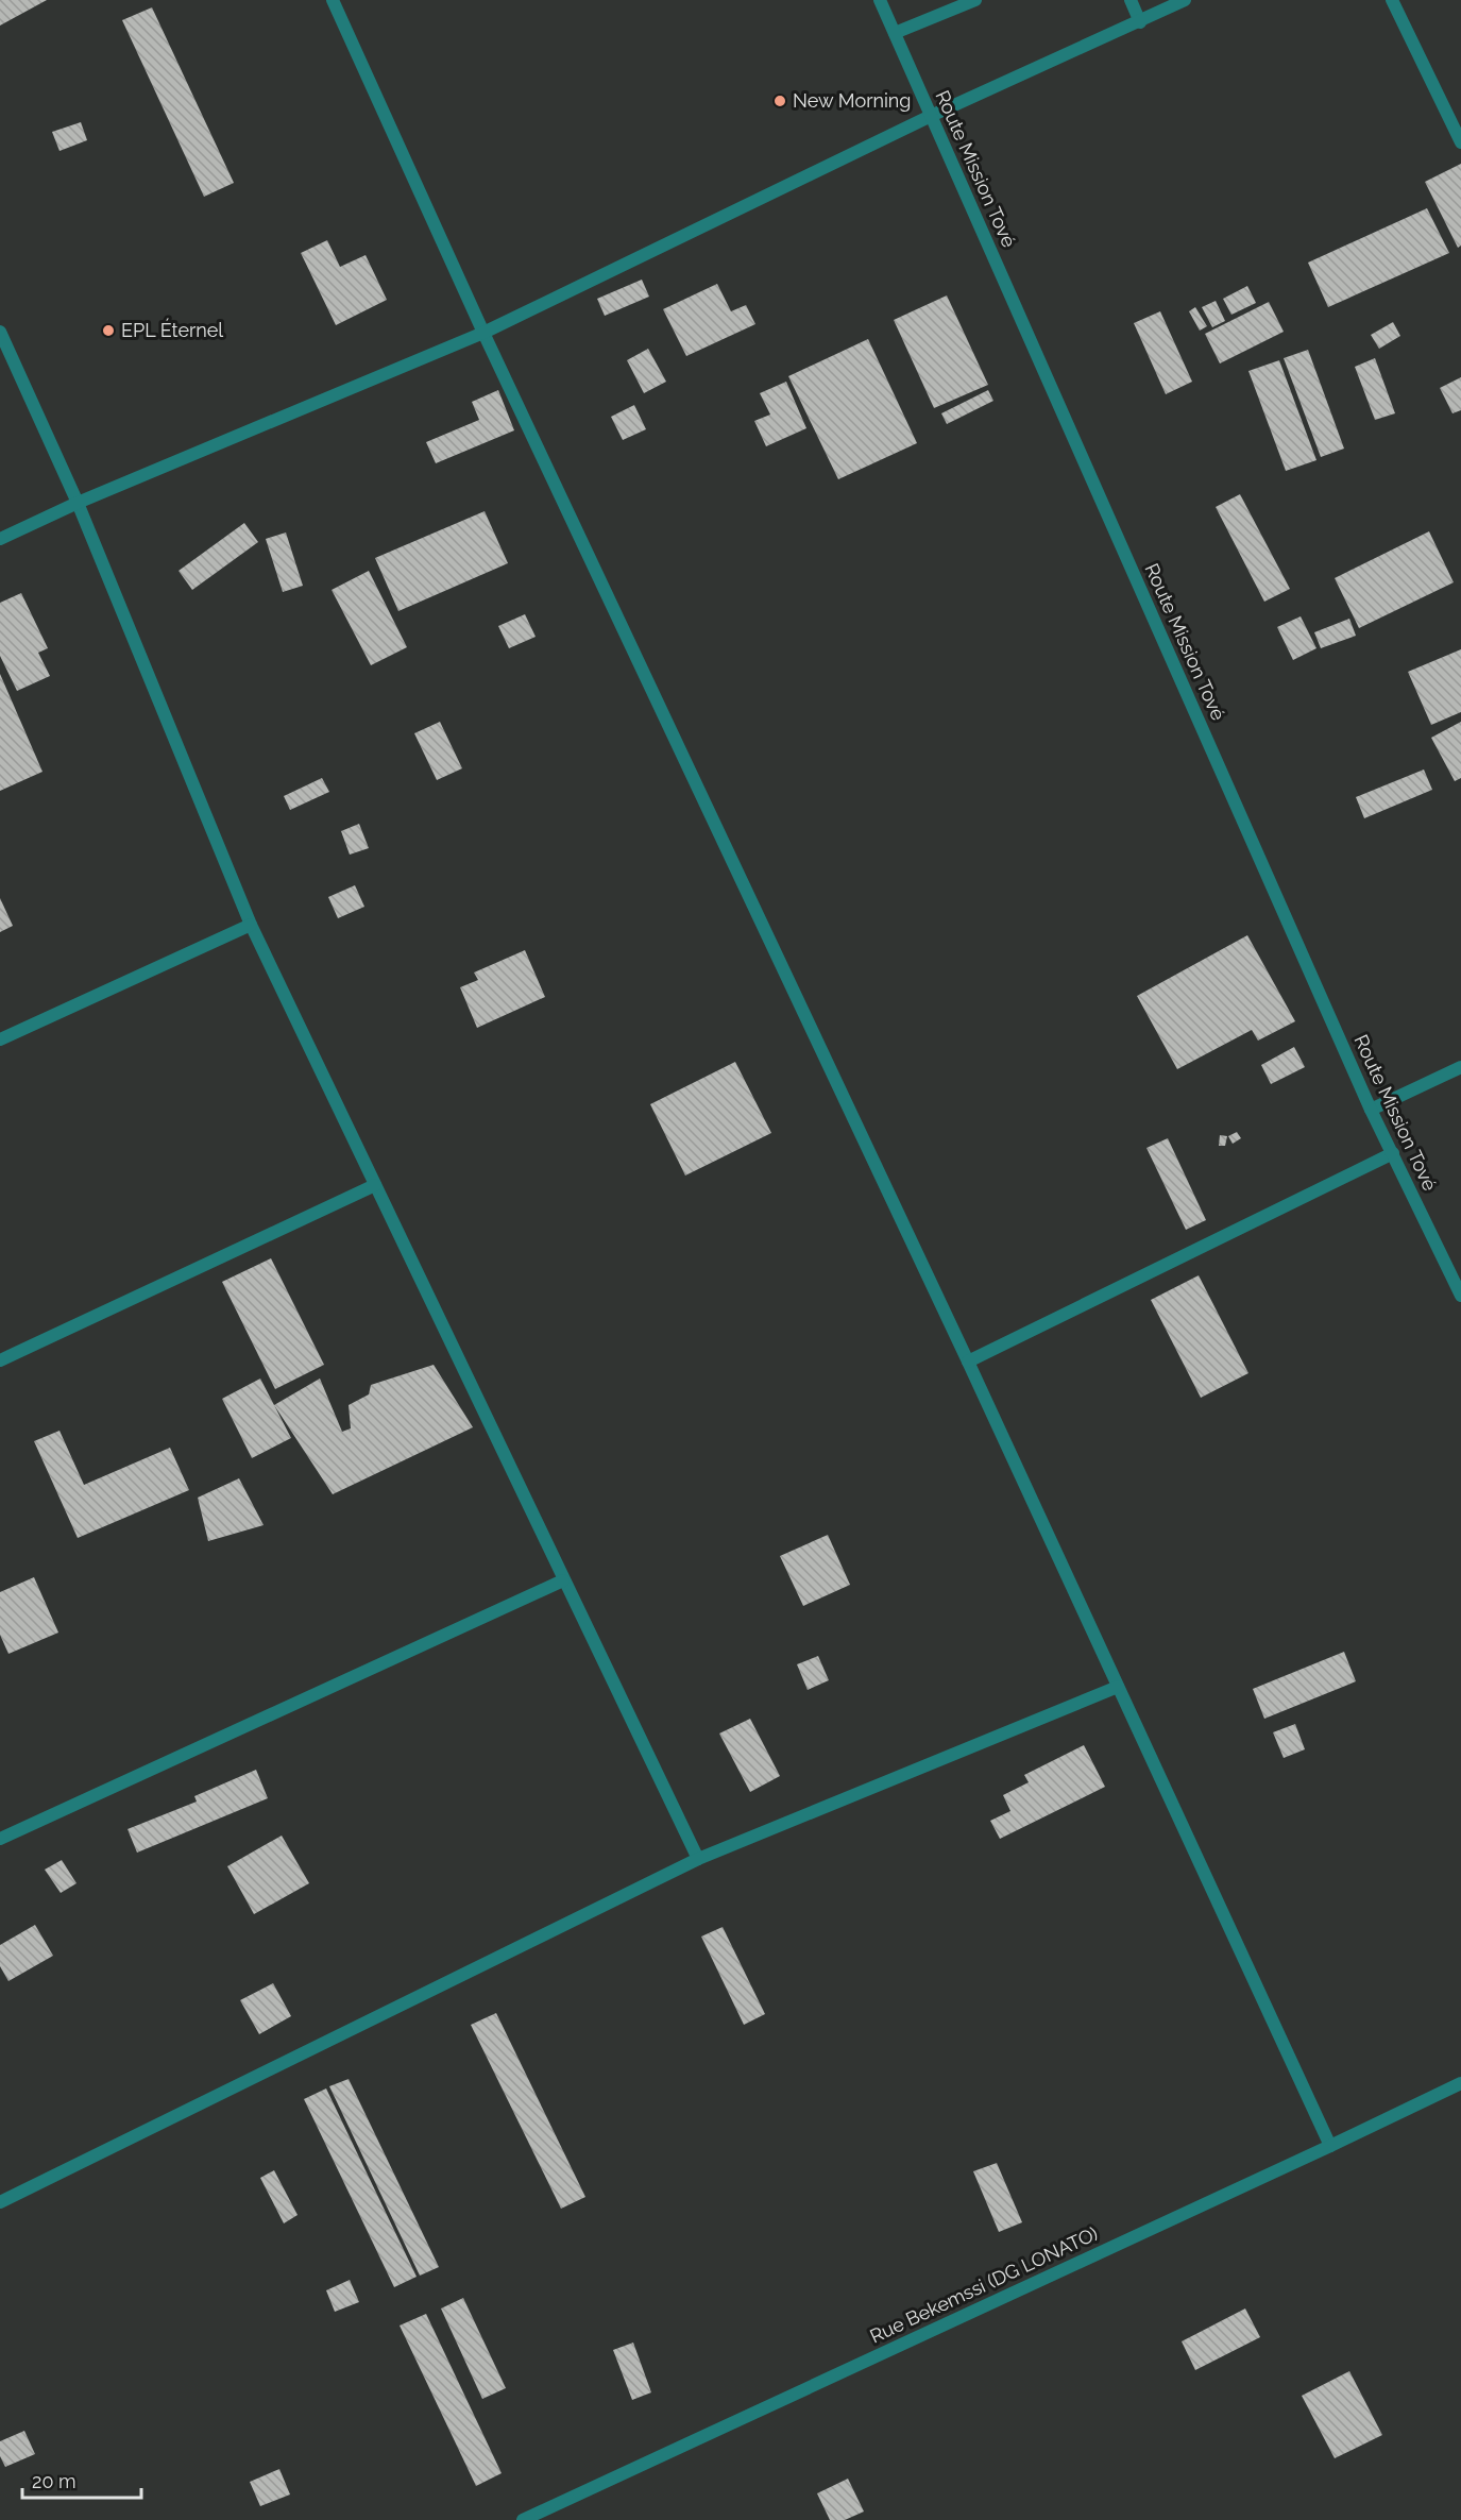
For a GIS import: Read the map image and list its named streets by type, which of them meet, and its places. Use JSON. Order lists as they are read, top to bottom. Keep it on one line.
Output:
{"streets":{"street":["Route Mission Tové","Rue Bekemssi (DG LONATO)"]},"places":["New Morning","EPL Éternel"],"scale_bar":"20 m"}
